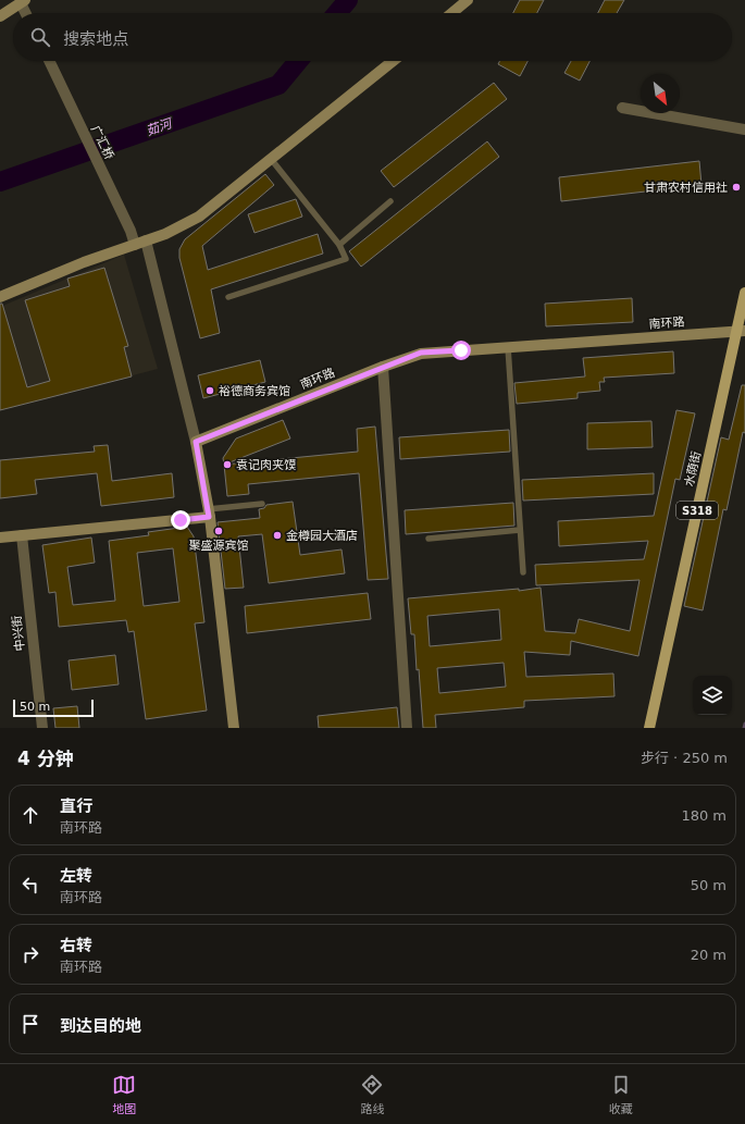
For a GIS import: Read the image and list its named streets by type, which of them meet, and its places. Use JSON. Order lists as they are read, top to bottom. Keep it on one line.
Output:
{"streets":{"main road":["水荫街","S318"],"street":["广汇桥","南环路","中兴街"]},"crossings":[["南环路","水荫街"]],"water":["茹河"],"places":["甘肃农村信用社","裕德商务宾馆","袁记肉夹馍","聚盛源宾馆","金樽园大酒店"],"scale_bar":"50 m","north":"bottom right","page":{"search":"搜索地点","scale":"50 m","heading":["4 分钟","步行 · 250 m"],"list":[["直行","南环路","180 m"],["左转","南环路","50 m"],["右转","南环路","20 m"],"到达目的地"],"nav":["地图","路线","收藏"]}}
